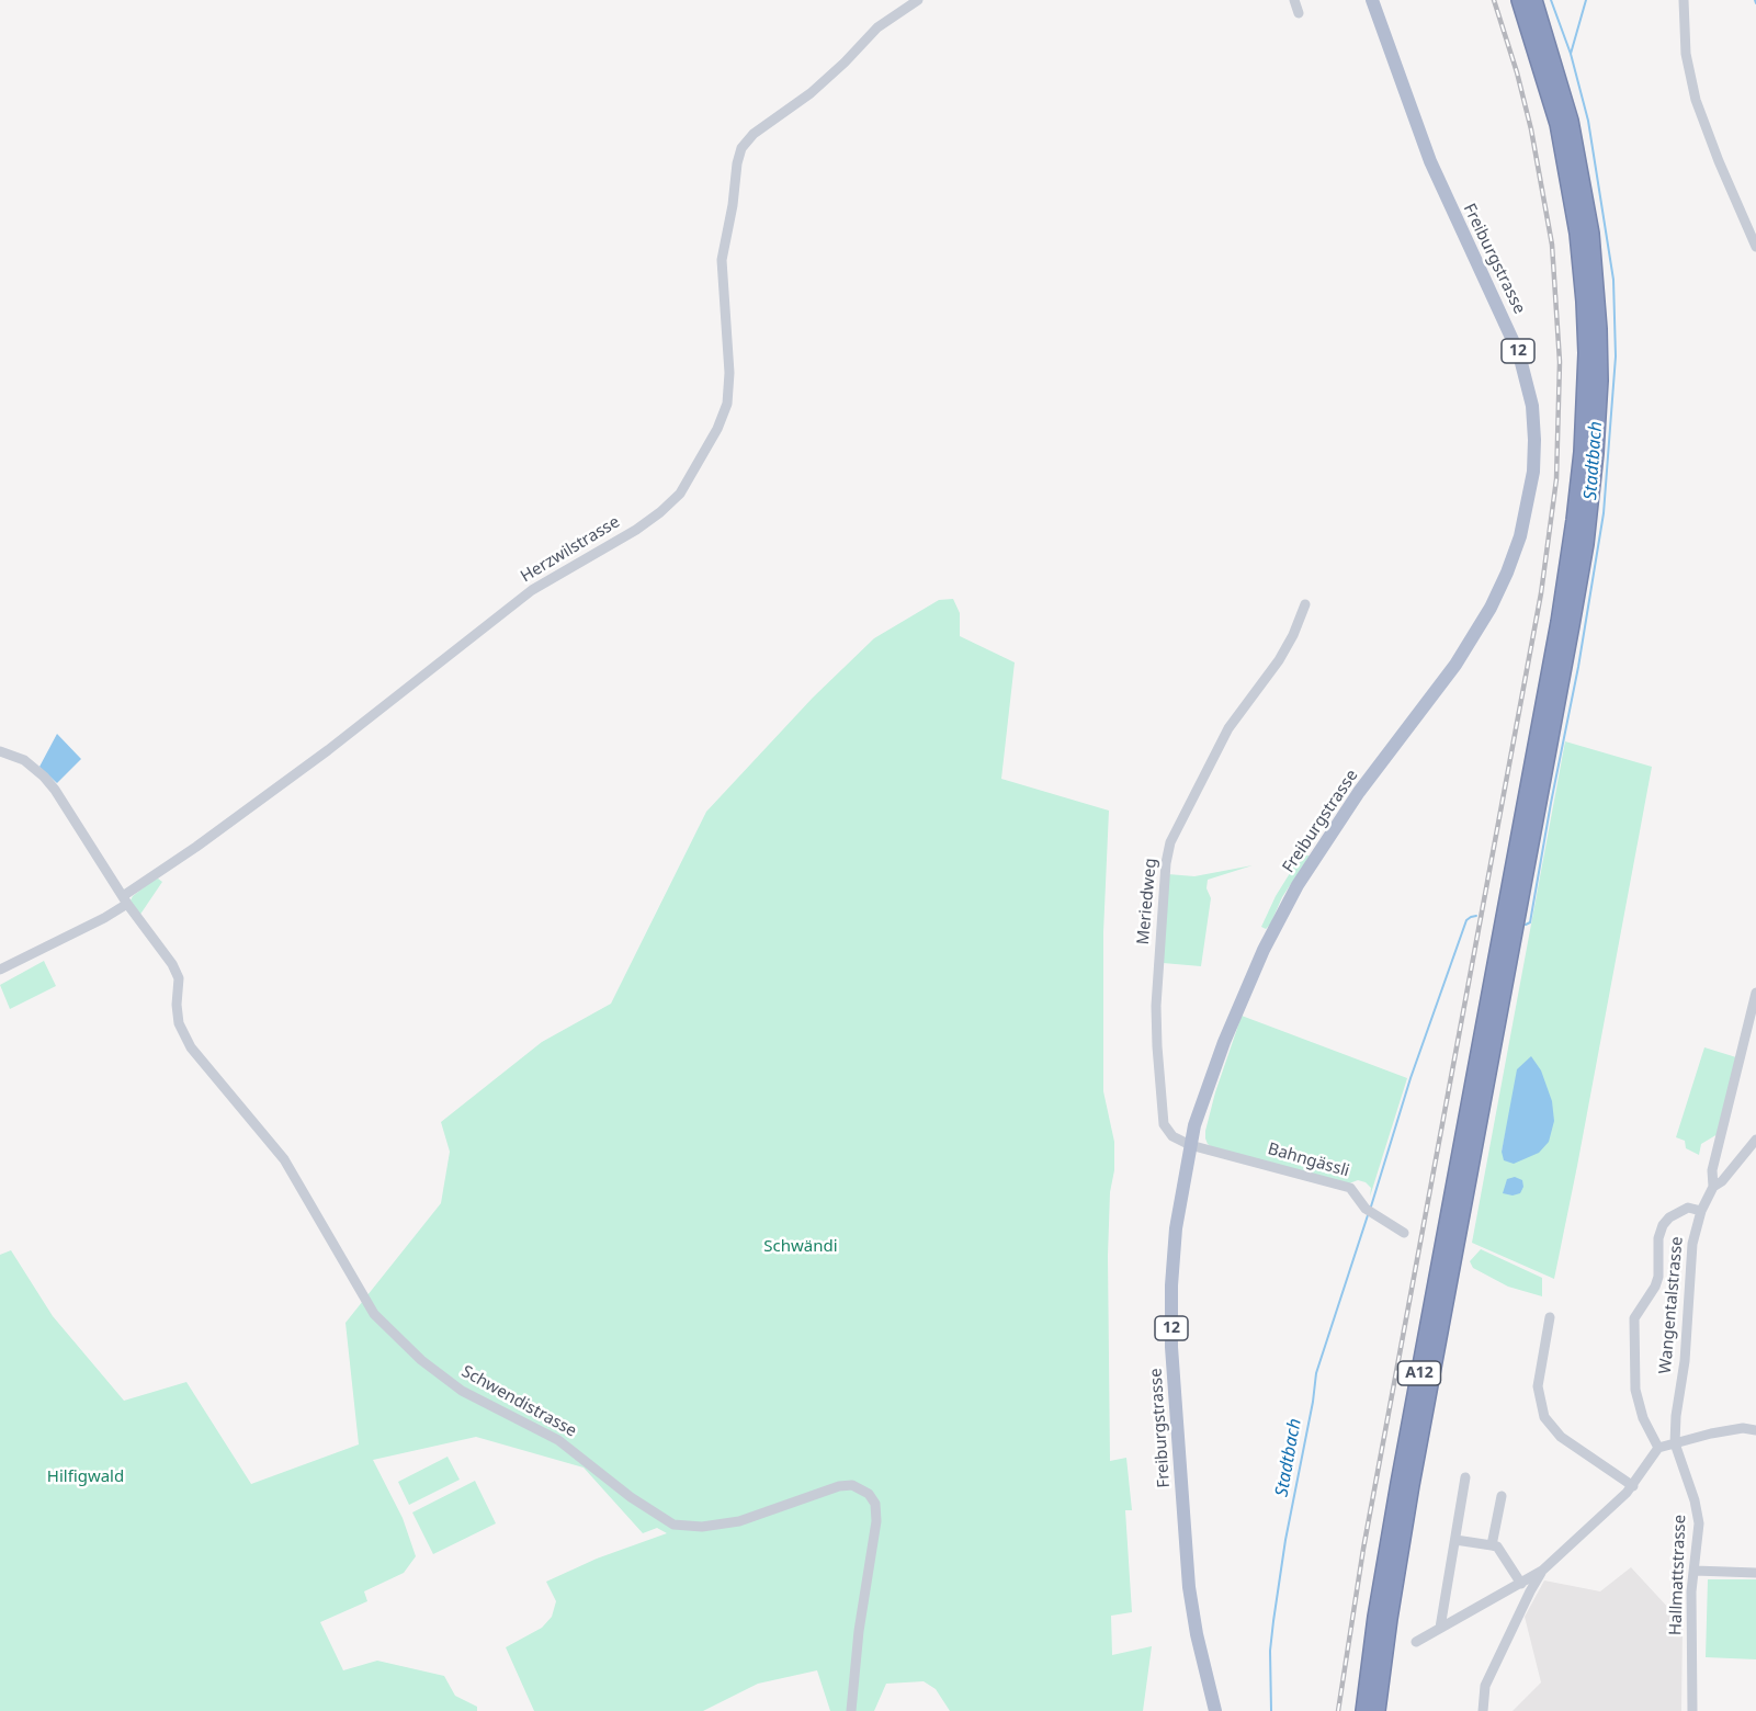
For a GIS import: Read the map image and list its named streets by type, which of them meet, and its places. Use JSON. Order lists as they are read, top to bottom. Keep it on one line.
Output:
{"streets":{"highway":["A12"],"main road":["Freiburgstrasse","12"],"street":["Herzwilstrasse","Meriedweg","Bahngässli","Wangentalstrasse","Schwendistrasse","Hallmattstrasse"]},"crossings":[["Freiburgstrasse","Meriedweg"],["Freiburgstrasse","Bahngässli"],["Herzwilstrasse","Schwendistrasse"],["Meriedweg","Bahngässli"],["Wangentalstrasse","Hallmattstrasse"]],"water":["Stadtbach"],"parks":["Schwändi","Hilfigwald"]}
